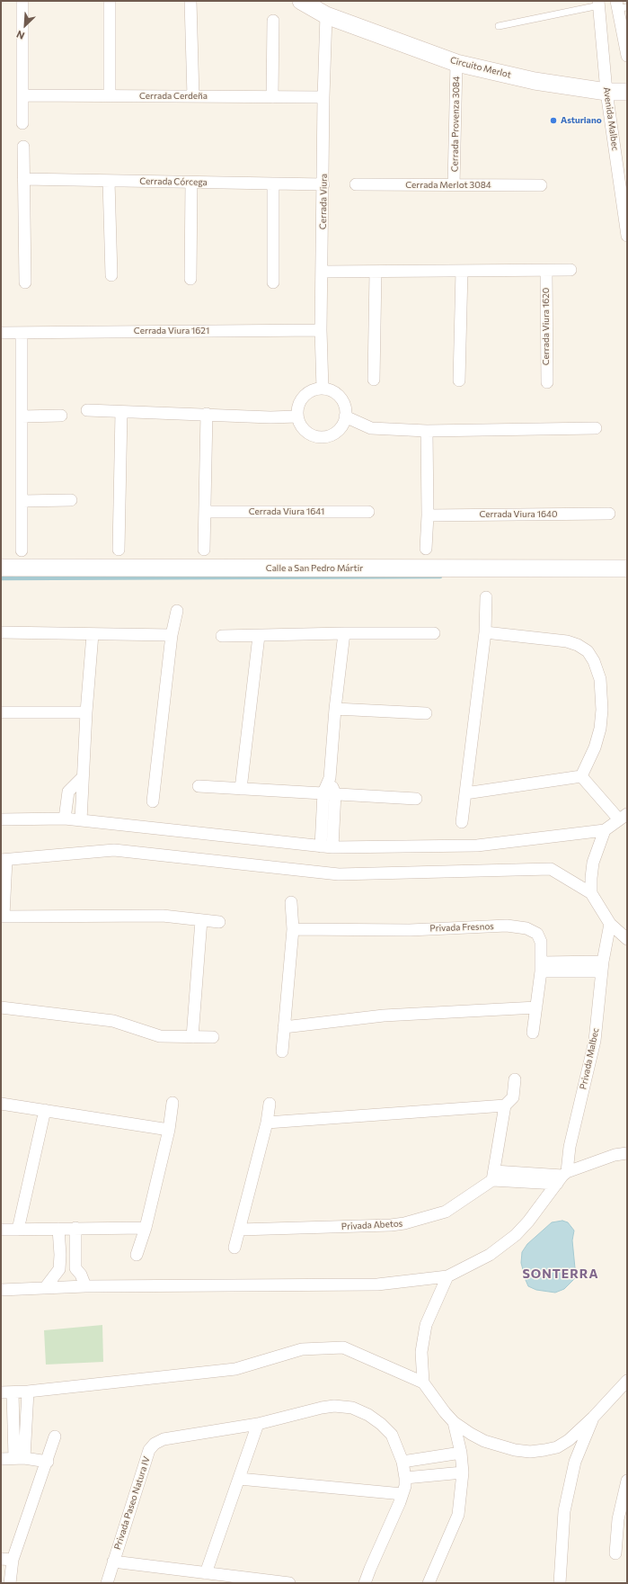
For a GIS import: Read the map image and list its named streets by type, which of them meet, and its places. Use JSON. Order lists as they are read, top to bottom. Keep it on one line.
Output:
{"streets":{"main road":["Circuito Merlot","Calle a San Pedro Mártir"],"street":["Cerrada Cerdeña","Avenida Malbec","Cerrada Provenza 3084","Cerrada Córcega","Cerrada Merlot 3084","Cerrada Viura","Cerrada Viura 1620","Cerrada Viura 1621","Cerrada Viura 1641","Cerrada Viura 1640","Privada Fresnos","Privada Malbec","Privada Abetos","Privada Paseo Natura IV"]},"crossings":[["Circuito Merlot","Avenida Malbec"],["Circuito Merlot","Cerrada Provenza 3084"],["Circuito Merlot","Cerrada Viura"],["Cerrada Cerdeña","Cerrada Viura"],["Cerrada Provenza 3084","Cerrada Merlot 3084"],["Cerrada Córcega","Cerrada Viura"],["Cerrada Viura","Cerrada Viura 1621"]],"districts":["SONTERRA"],"places":["Asturiano"],"north":"bottom left"}
